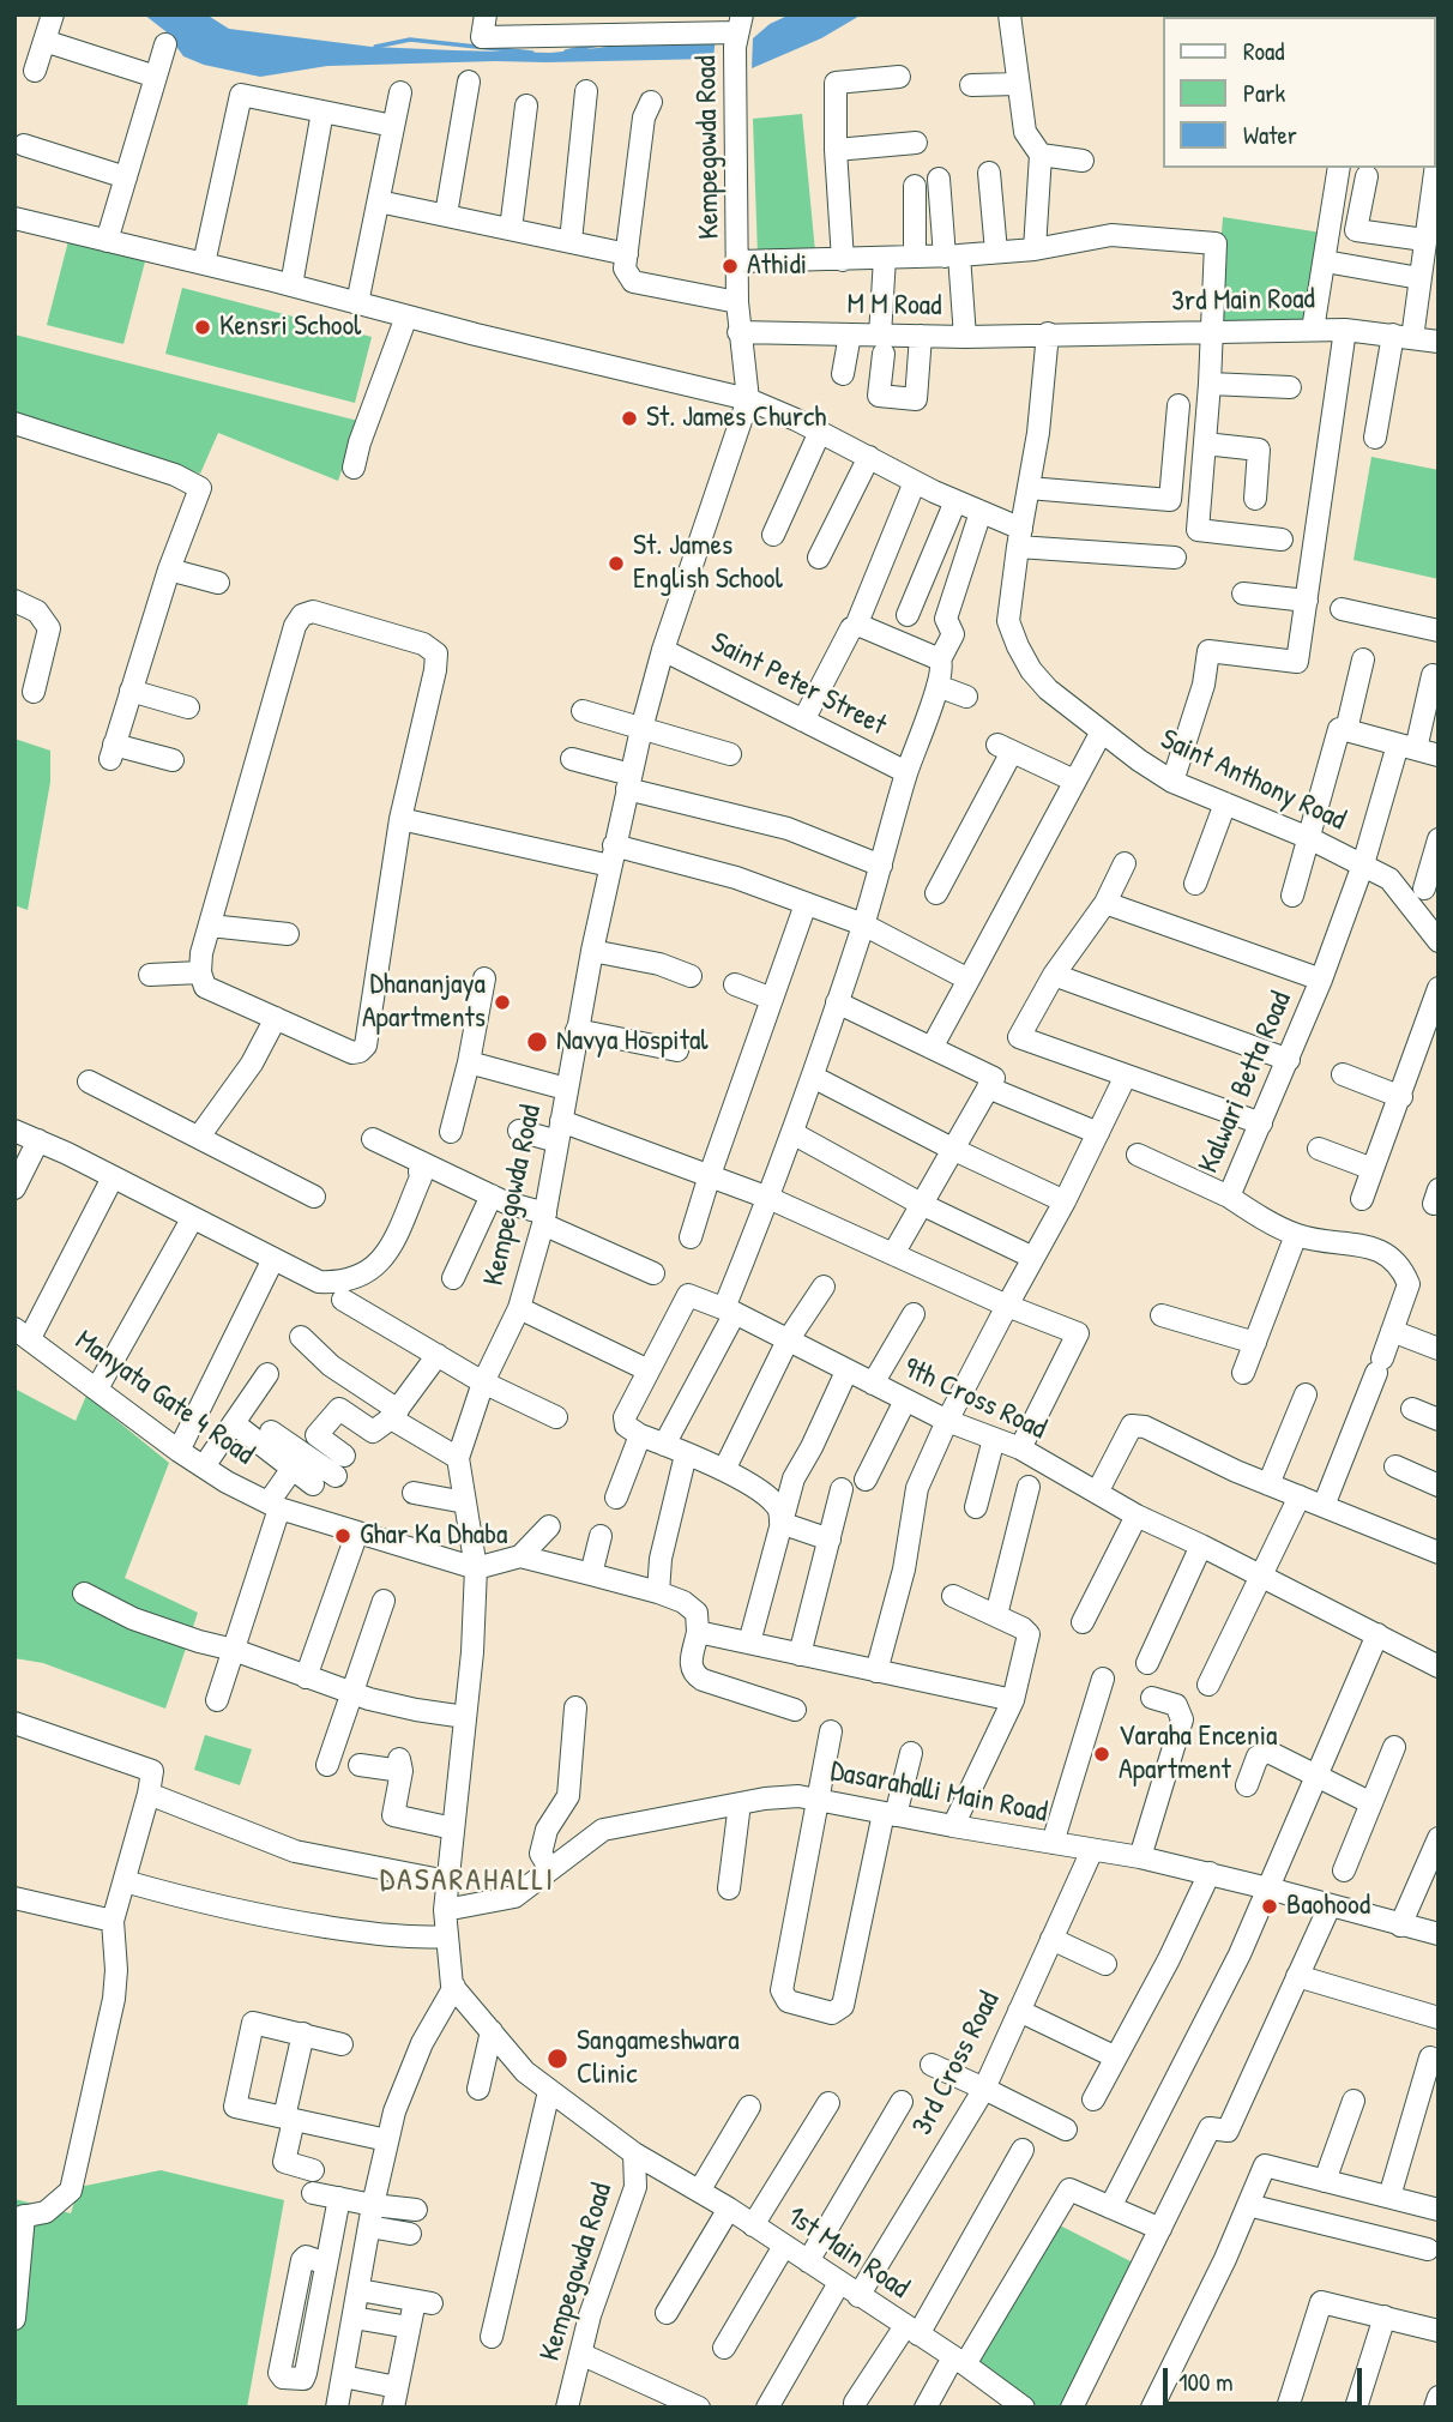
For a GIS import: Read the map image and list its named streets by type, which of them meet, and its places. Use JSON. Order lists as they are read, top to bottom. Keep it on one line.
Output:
{"streets":{"street":["Kempegowda Road","3rd Main Road","M M Road","Saint Peter Street","Saint Anthony Road","Kalwari Betta Road","Manyata Gate 4 Road","9th Cross Road","Dasarahalli Main Road","3rd Cross Road","1st Main Road"]},"crossings":[["Kempegowda Road","M M Road"],["Kempegowda Road","Saint Peter Street"],["Kempegowda Road","Manyata Gate 4 Road"],["Kempegowda Road","Dasarahalli Main Road"],["Kempegowda Road","1st Main Road"],["3rd Main Road","M M Road"],["3rd Main Road","Saint Anthony Road"],["M M Road","Saint Anthony Road"],["Saint Anthony Road","Kalwari Betta Road"],["Dasarahalli Main Road","3rd Cross Road"],["3rd Cross Road","1st Main Road"]],"districts":["DASARAHALLI"],"places":["Athidi","Kensri School","St. James Church","St. James English School","Dhananjaya Apartments","Navya Hospital","Ghar Ka Dhaba","Varaha Encenia Apartment","Baohood","Sangameshwara Clinic"],"legend":["Road","Park","Water"],"scale_bar":"100 m"}
